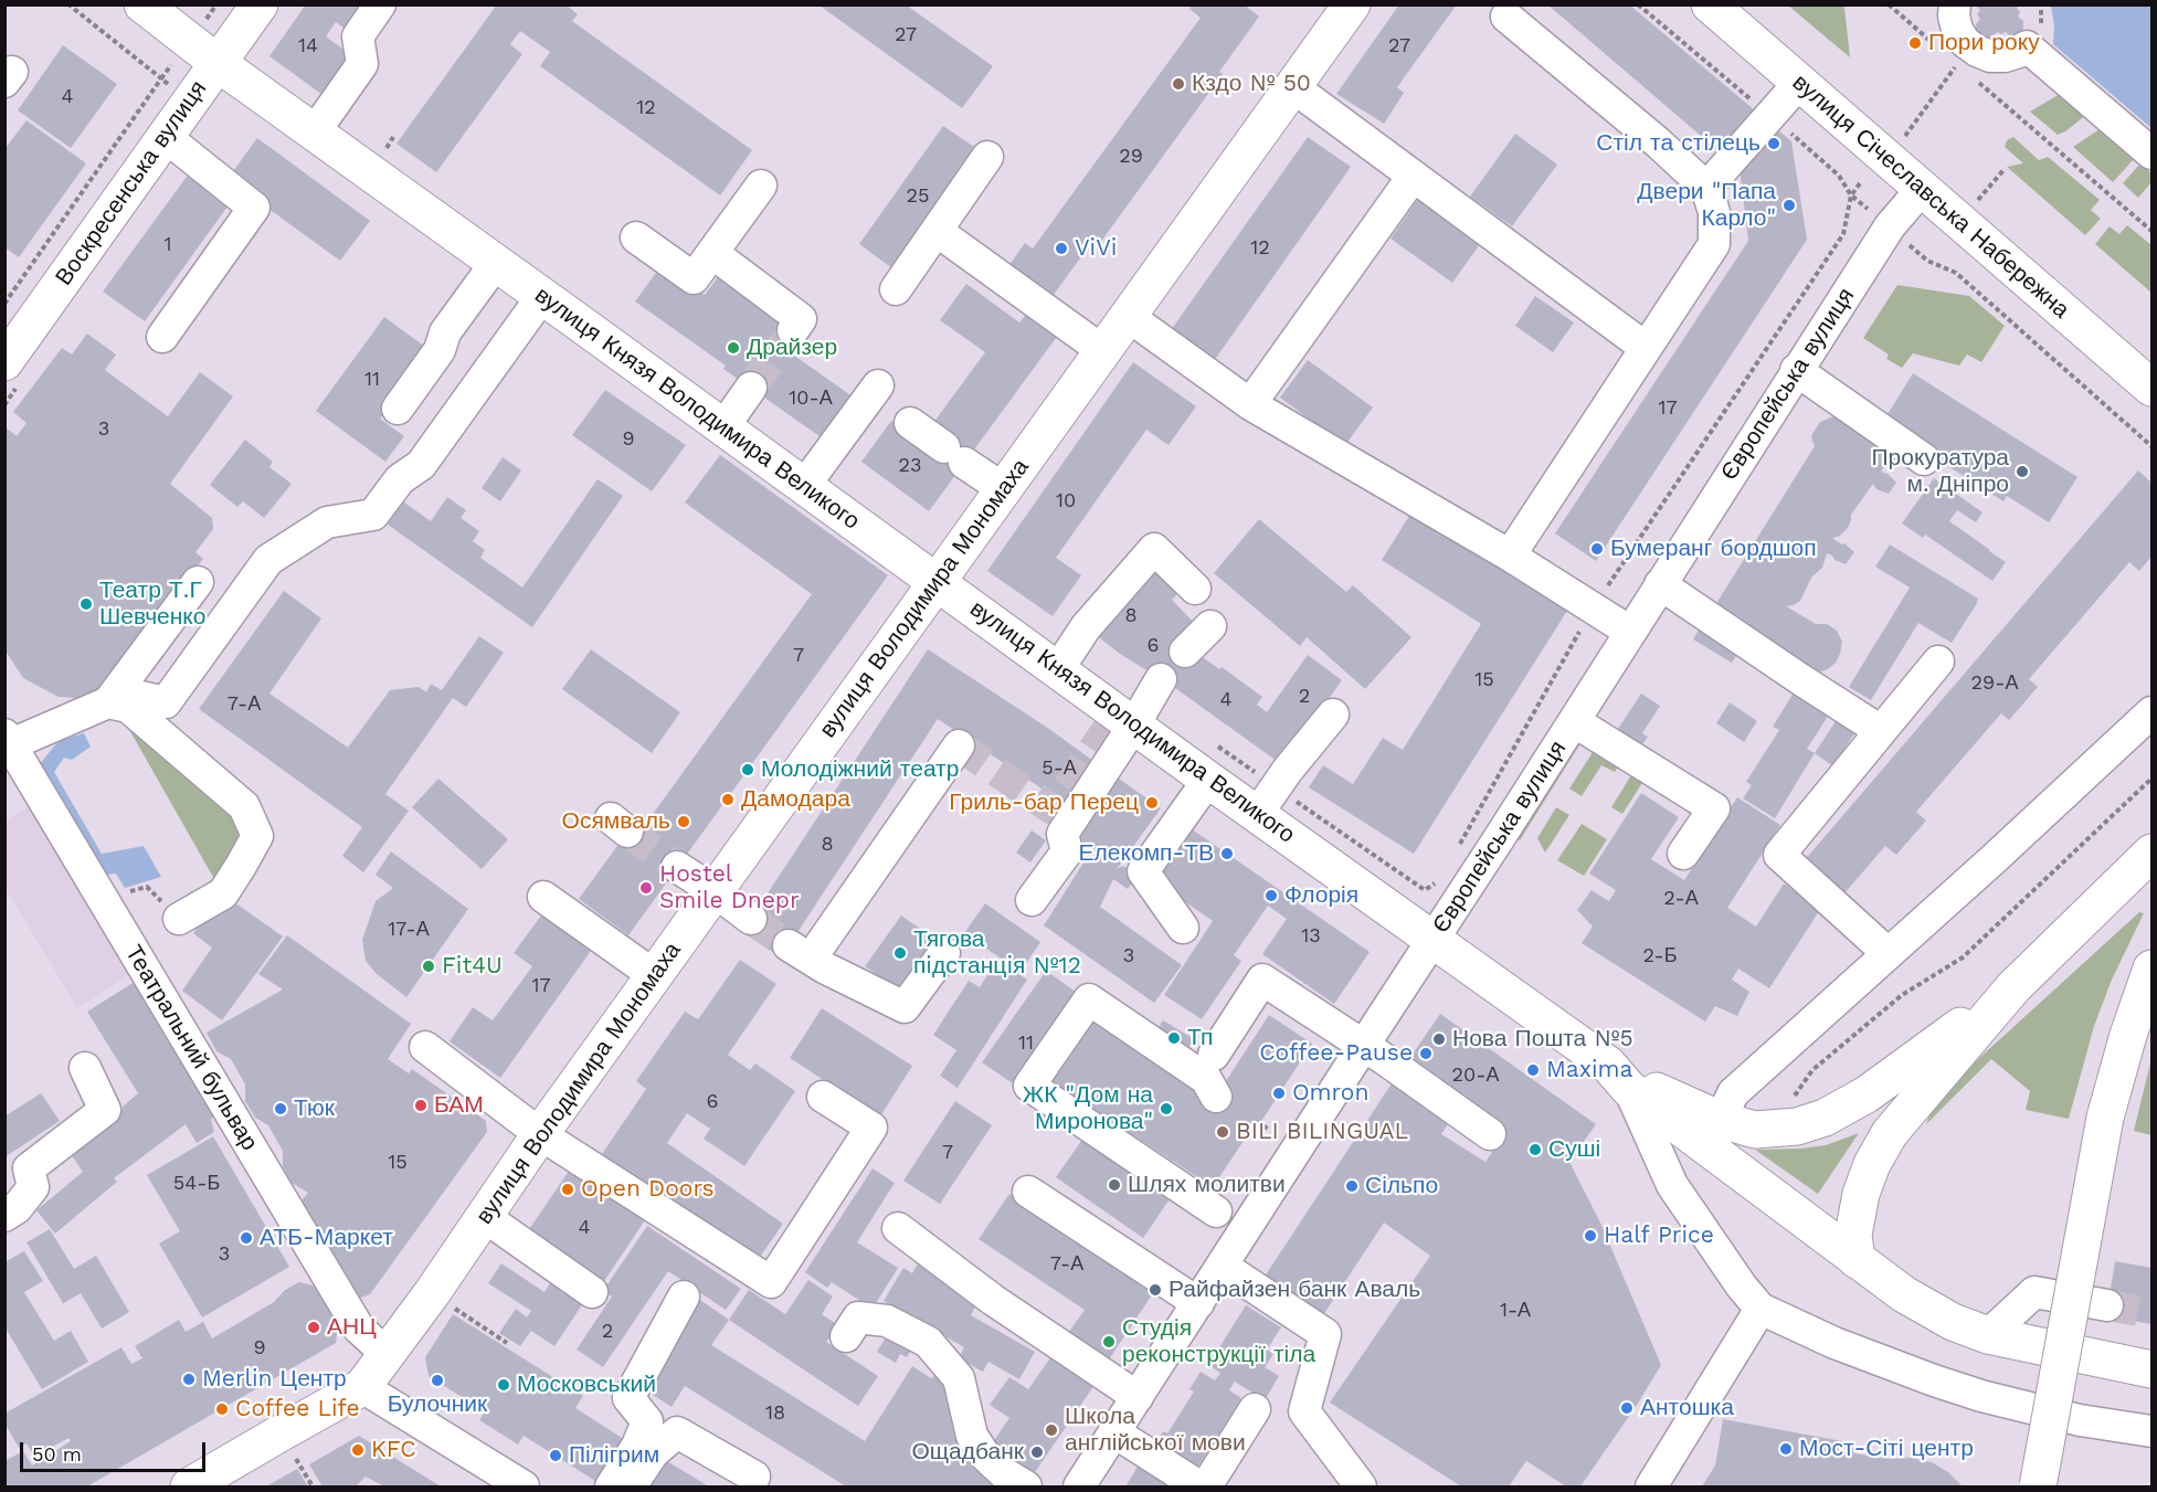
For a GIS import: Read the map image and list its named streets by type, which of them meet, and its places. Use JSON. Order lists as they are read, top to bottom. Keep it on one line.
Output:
{"streets":{"main road":["Воскресенська вулиця","вулиця Січеславська Набережна","вулиця Князя Володимира Великого","вулиця Володимира Мономаха"],"street":["Європейська вулиця","Театральний бульвар"]},"crossings":[["Воскресенська вулиця","вулиця Князя Володимира Великого"],["вулиця Січеславська Набережна","Європейська вулиця"],["Європейська вулиця","вулиця Князя Володимира Великого"],["вулиця Князя Володимира Великого","вулиця Володимира Мономаха"],["вулиця Володимира Мономаха","Театральний бульвар"]],"places":["Пори року","Кздо № 50","Стіл та стілець","Двери \"Папа Карло\"","ViVi","Драйзер","Прокуратура м. Дніпро","Бумеранг бордшоп","Театр Т.Г Шевченко","Молодіжний театр","Дамодара","Гриль-бар Перец","Осямваль","Елекомп-ТВ","Hostel Smile Dnepr","Флорія","Тягова пiдстанцiя №12","Fit4U","Тп","Нова Пошта №5","Coffee-Pause","Maxima","Omron","БАМ","Тюк","ЖК \"Дом на Миронова\"","BILI BILINGUAL","Суші","Шлях молитви","Сільпо","Open Doors","Half Price","АТБ-Маркет","Райфайзен банк Аваль","АНЦ","Студія реконструкції тіла","Merlin Центр","Булочник","Московський","Антошка","Coffee Life","Школа англійської мови","Мост-Сіті центр","KFC","Ощадбанк","Пілігрим"],"house_numbers":["27","14","27","4","12","29","25","1","12","11","10-А","17","3","9","23","10","8","6","7","15","29-А","2","4","7-А","5-А","8","2-А","17-А","13","3","2-Б","17","11","20-А","6","7","15","54-Б","4","3","7-А","1-А","2","9","18"],"scale_bar":"50 m"}
